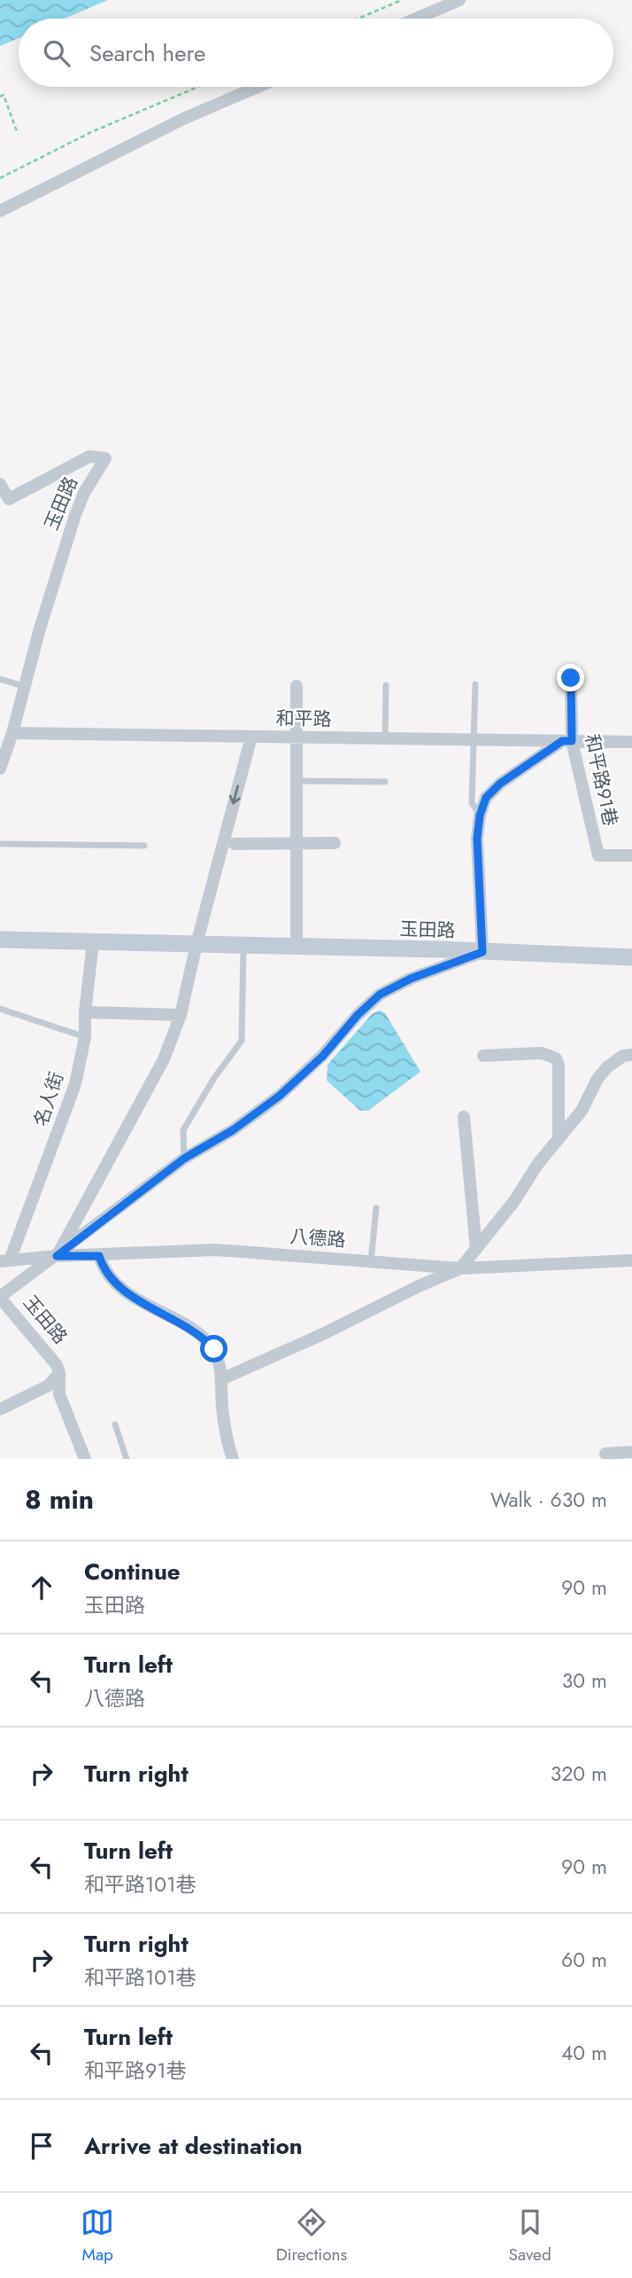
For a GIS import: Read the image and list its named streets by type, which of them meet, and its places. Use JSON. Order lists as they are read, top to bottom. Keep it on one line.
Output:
{"streets":{"street":["玉田路","和平路","和平路91巷","名人街","八德路"]},"crossings":[["玉田路","和平路"],["玉田路","名人街"],["玉田路","八德路"],["和平路","和平路91巷"],["名人街","八德路"]],"page":{"search":"Search here","heading":["8 min","Walk · 630 m"],"list":[["Continue","玉田路","90 m"],["Turn left","八德路","30 m"],["Turn right","320 m"],["Turn left","和平路101巷","90 m"],["Turn right","和平路101巷","60 m"],["Turn left","和平路91巷","40 m"],"Arrive at destination"],"nav":["Map","Directions","Saved"]}}
